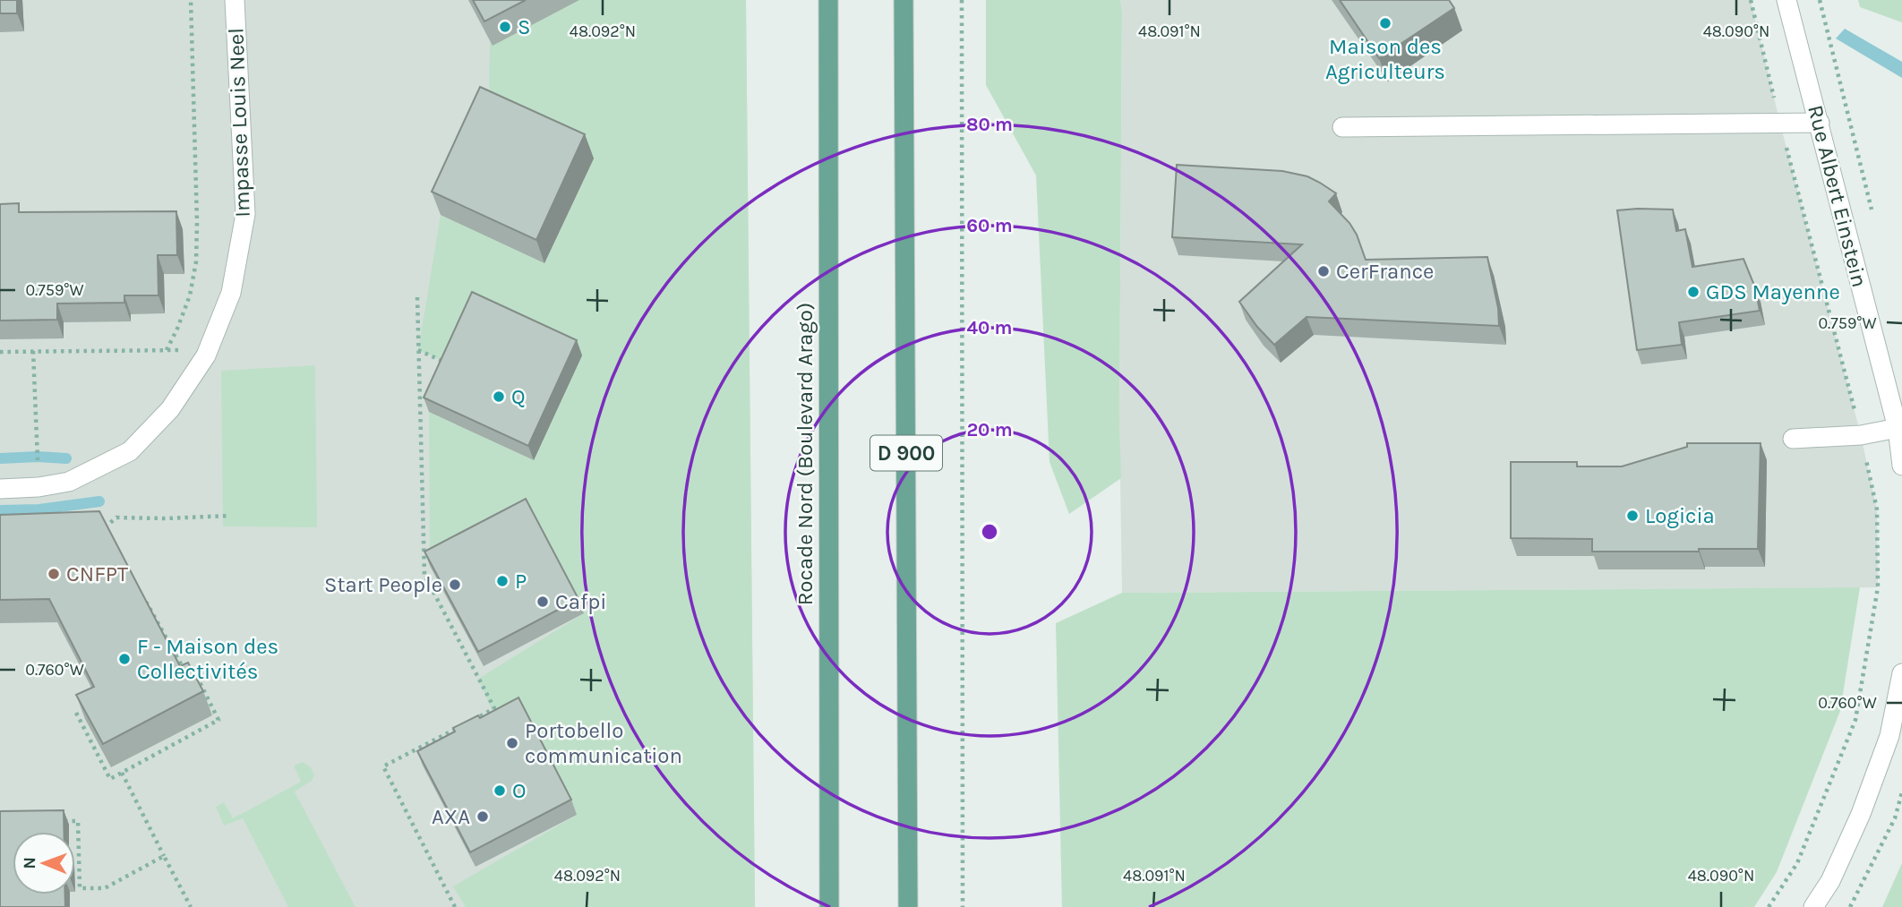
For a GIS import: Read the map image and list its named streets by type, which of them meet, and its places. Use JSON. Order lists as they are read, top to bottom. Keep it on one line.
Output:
{"streets":{"main road":["D 900","Rocade Nord (Boulevard Arago)"],"street":["Impasse Louis Neel","Rue Albert Einstein"]},"places":["Maison des Agriculteurs","S","CerFrance","GDS Mayenne","Q","Logicia","CNFPT","P","Start People","Cafpi","F - Maison des Collectivités","Portobello communication","O","AXA"],"north":"left","coordinates":["48.092°N","48.091°N","48.090°N","0.759°W","0.760°W"],"rings":["80 m","60 m","40 m","20 m"]}
